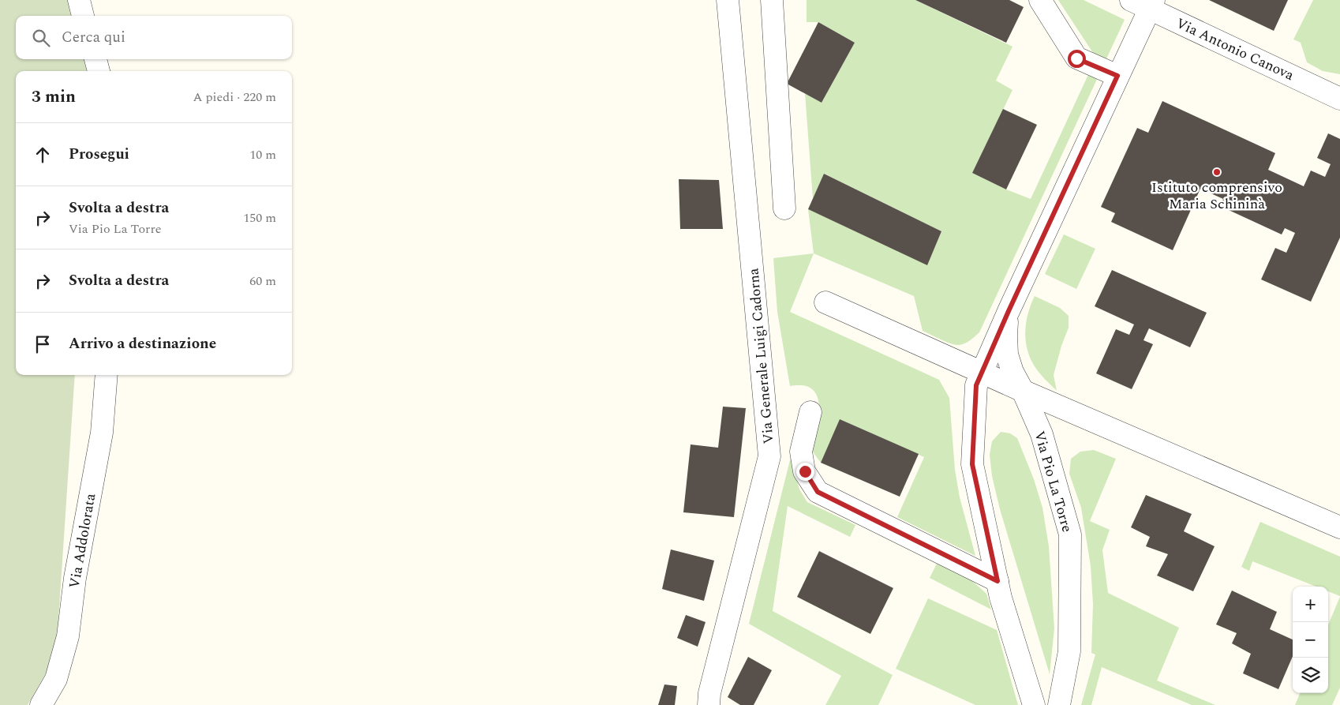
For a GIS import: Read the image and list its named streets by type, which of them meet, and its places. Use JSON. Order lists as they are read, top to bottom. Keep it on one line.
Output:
{"streets":{"street":["Via Antonio Canova","Via Generale Luigi Cadorna","Via Pio La Torre","Via Addolorata"]},"crossings":[["Via Antonio Canova","Via Pio La Torre"]],"places":["Istituto comprensivo Maria Schininà"],"page":{"search":"Cerca qui","heading":["3 min","A piedi · 220 m"],"list":[["Prosegui","10 m"],["Svolta a destra","Via Pio La Torre","150 m"],["Svolta a destra","60 m"],"Arrivo a destinazione"],"map_buttons":["+","−"]}}
